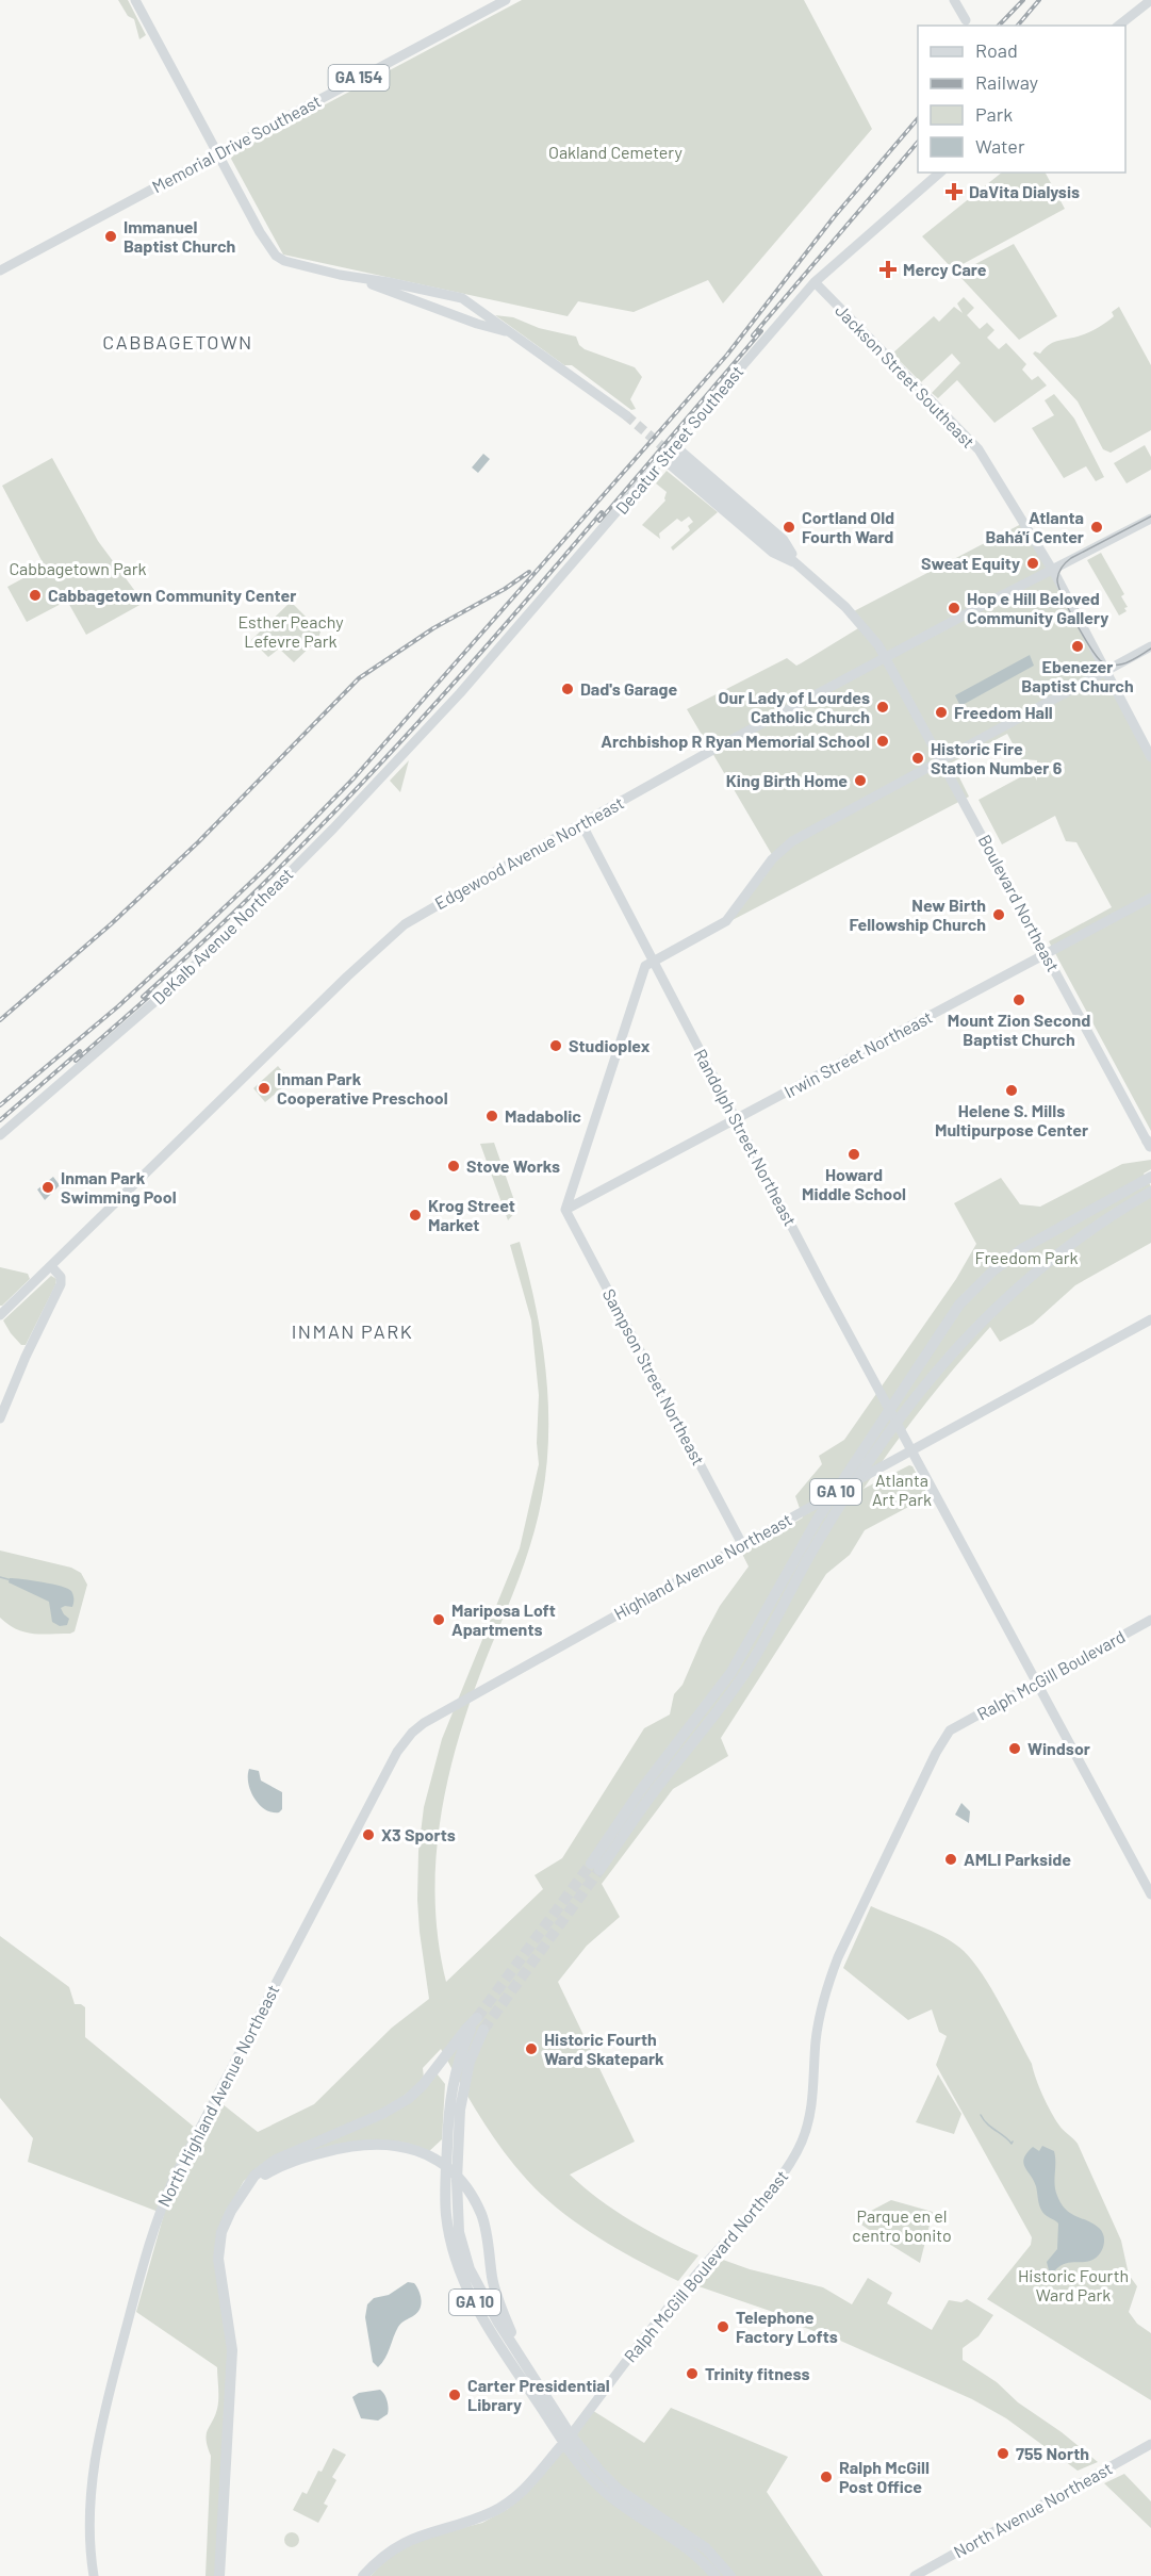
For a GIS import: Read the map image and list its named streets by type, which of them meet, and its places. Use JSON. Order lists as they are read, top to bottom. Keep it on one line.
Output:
{"streets":{"highway":["GA 10"],"main road":["GA 154","Memorial Drive Southeast","Jackson Street Southeast","Decatur Street Southeast","Edgewood Avenue Northeast","Boulevard Northeast","DeKalb Avenue Northeast","Irwin Street Northeast","Randolph Street Northeast","Sampson Street Northeast","Highland Avenue Northeast","Ralph McGill Boulevard","North Highland Avenue Northeast","Ralph McGill Boulevard Northeast","North Avenue Northeast"]},"crossings":[["Jackson Street Southeast","Decatur Street Southeast"],["Jackson Street Southeast","Edgewood Avenue Northeast"],["Decatur Street Southeast","DeKalb Avenue Northeast"],["Edgewood Avenue Northeast","Boulevard Northeast"],["Edgewood Avenue Northeast","Randolph Street Northeast"],["Boulevard Northeast","Irwin Street Northeast"],["Irwin Street Northeast","Randolph Street Northeast"],["Irwin Street Northeast","Sampson Street Northeast"],["Randolph Street Northeast","Highland Avenue Northeast"],["Randolph Street Northeast","Ralph McGill Boulevard"],["Sampson Street Northeast","Highland Avenue Northeast"],["GA 10","Ralph McGill Boulevard Northeast"],["Highland Avenue Northeast","North Highland Avenue Northeast"],["Ralph McGill Boulevard","Ralph McGill Boulevard Northeast"]],"districts":["CABBAGETOWN","INMAN PARK"],"parks":["Oakland Cemetery","Cabbagetown Park","Esther Peachy Lefevre Park","Freedom Park","Atlanta Art Park","Parque en el centro bonito","Historic Fourth Ward Park"],"places":{"health":["DaVita Dialysis","Mercy Care"],"other":["Immanuel Baptist Church","Cortland Old Fourth Ward","Atlanta Bahá'í Center","Sweat Equity","Cabbagetown Community Center","Hop e Hill Beloved Community Gallery","Ebenezer Baptist Church","Dad's Garage","Our Lady of Lourdes Catholic Church","Freedom Hall","Archbishop R Ryan Memorial School","Historic Fire Station Number 6","King Birth Home","New Birth Fellowship Church","Mount Zion Second Baptist Church","Studioplex","Inman Park Cooperative Preschool","Helene S. Mills Multipurpose Center","Madabolic","Howard Middle School","Stove Works","Inman Park Swimming Pool","Krog Street Market","Mariposa Loft Apartments","Windsor","X3 Sports","AMLI Parkside","Historic Fourth Ward Skatepark","Telephone Factory Lofts","Trinity fitness","Carter Presidential Library","755 North","Ralph McGill Post Office"]},"legend":["Road","Railway","Park","Water"]}
